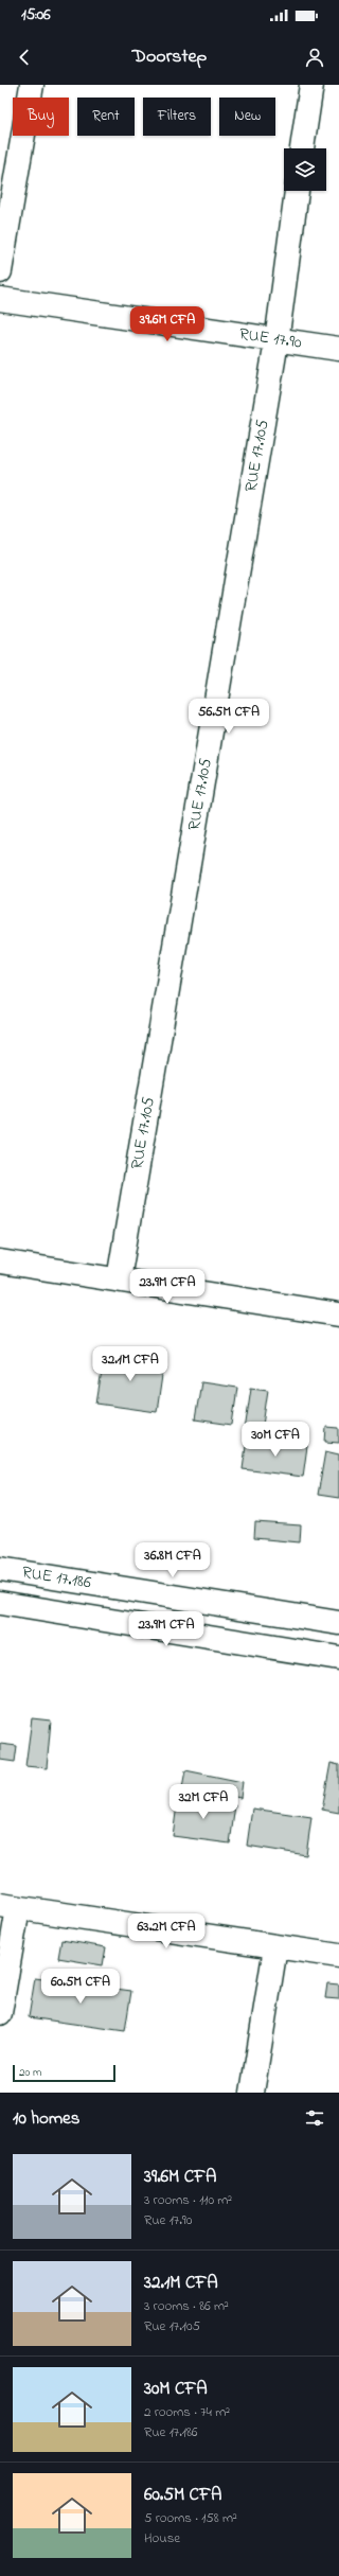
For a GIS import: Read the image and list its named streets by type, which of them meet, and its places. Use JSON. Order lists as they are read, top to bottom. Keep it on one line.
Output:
{"streets":{"street":["RUE 17.90","RUE 17.105","RUE 17.186"]},"crossings":[["RUE 17.90","RUE 17.105"]],"scale_bar":"20 m","page":{"status":"15:06","header":"Doorstep","chip":["Buy","Rent","Filters","New"],"price":["39.6M CFA","56.5M CFA","23.9M CFA","32.1M CFA","30M CFA","36.8M CFA","23.9M CFA","32M CFA","63.2M CFA","60.5M CFA"],"scale":"20 m","heading":"10 homes","list":[{"name":"39.6M CFA","note":"3 rooms · 110 m² · Rue 17.90"},{"name":"32.1M CFA","note":"3 rooms · 86 m² · Rue 17.105"},{"name":"30M CFA","note":"2 rooms · 74 m² · Rue 17.186"},{"name":"60.5M CFA","note":"5 rooms · 158 m² · House"}]}}
